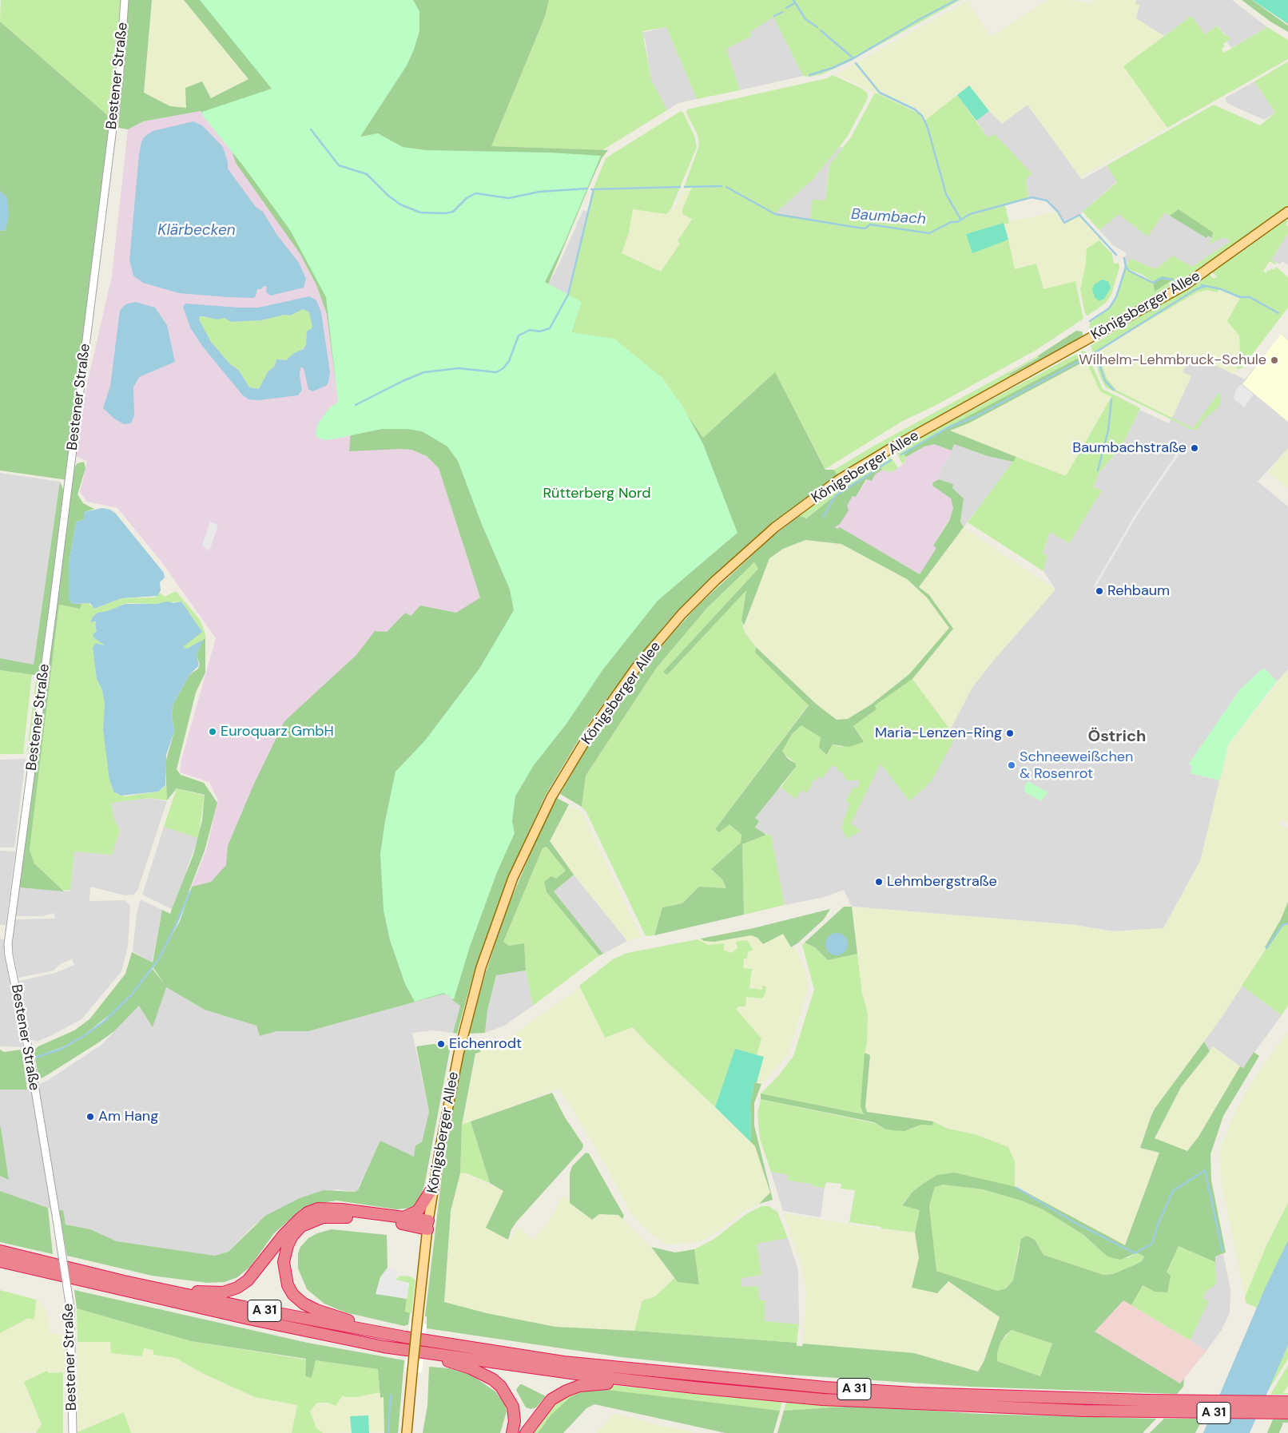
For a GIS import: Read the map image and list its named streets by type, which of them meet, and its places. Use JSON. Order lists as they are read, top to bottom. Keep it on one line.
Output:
{"streets":{"highway":["A 31"],"main road":["Königsberger Allee"],"street":["Bestener Straße"]},"districts":["Östrich"],"water":["Baumbach","Klärbecken"],"parks":["Rütterberg Nord"],"places":["Wilhelm-Lehmbruck-Schule","Baumbachstraße","Rehbaum","Euroquarz GmbH","Maria-Lenzen-Ring","Schneeweißchen & Rosenrot","Lehmbergstraße","Eichenrodt","Am Hang"]}
